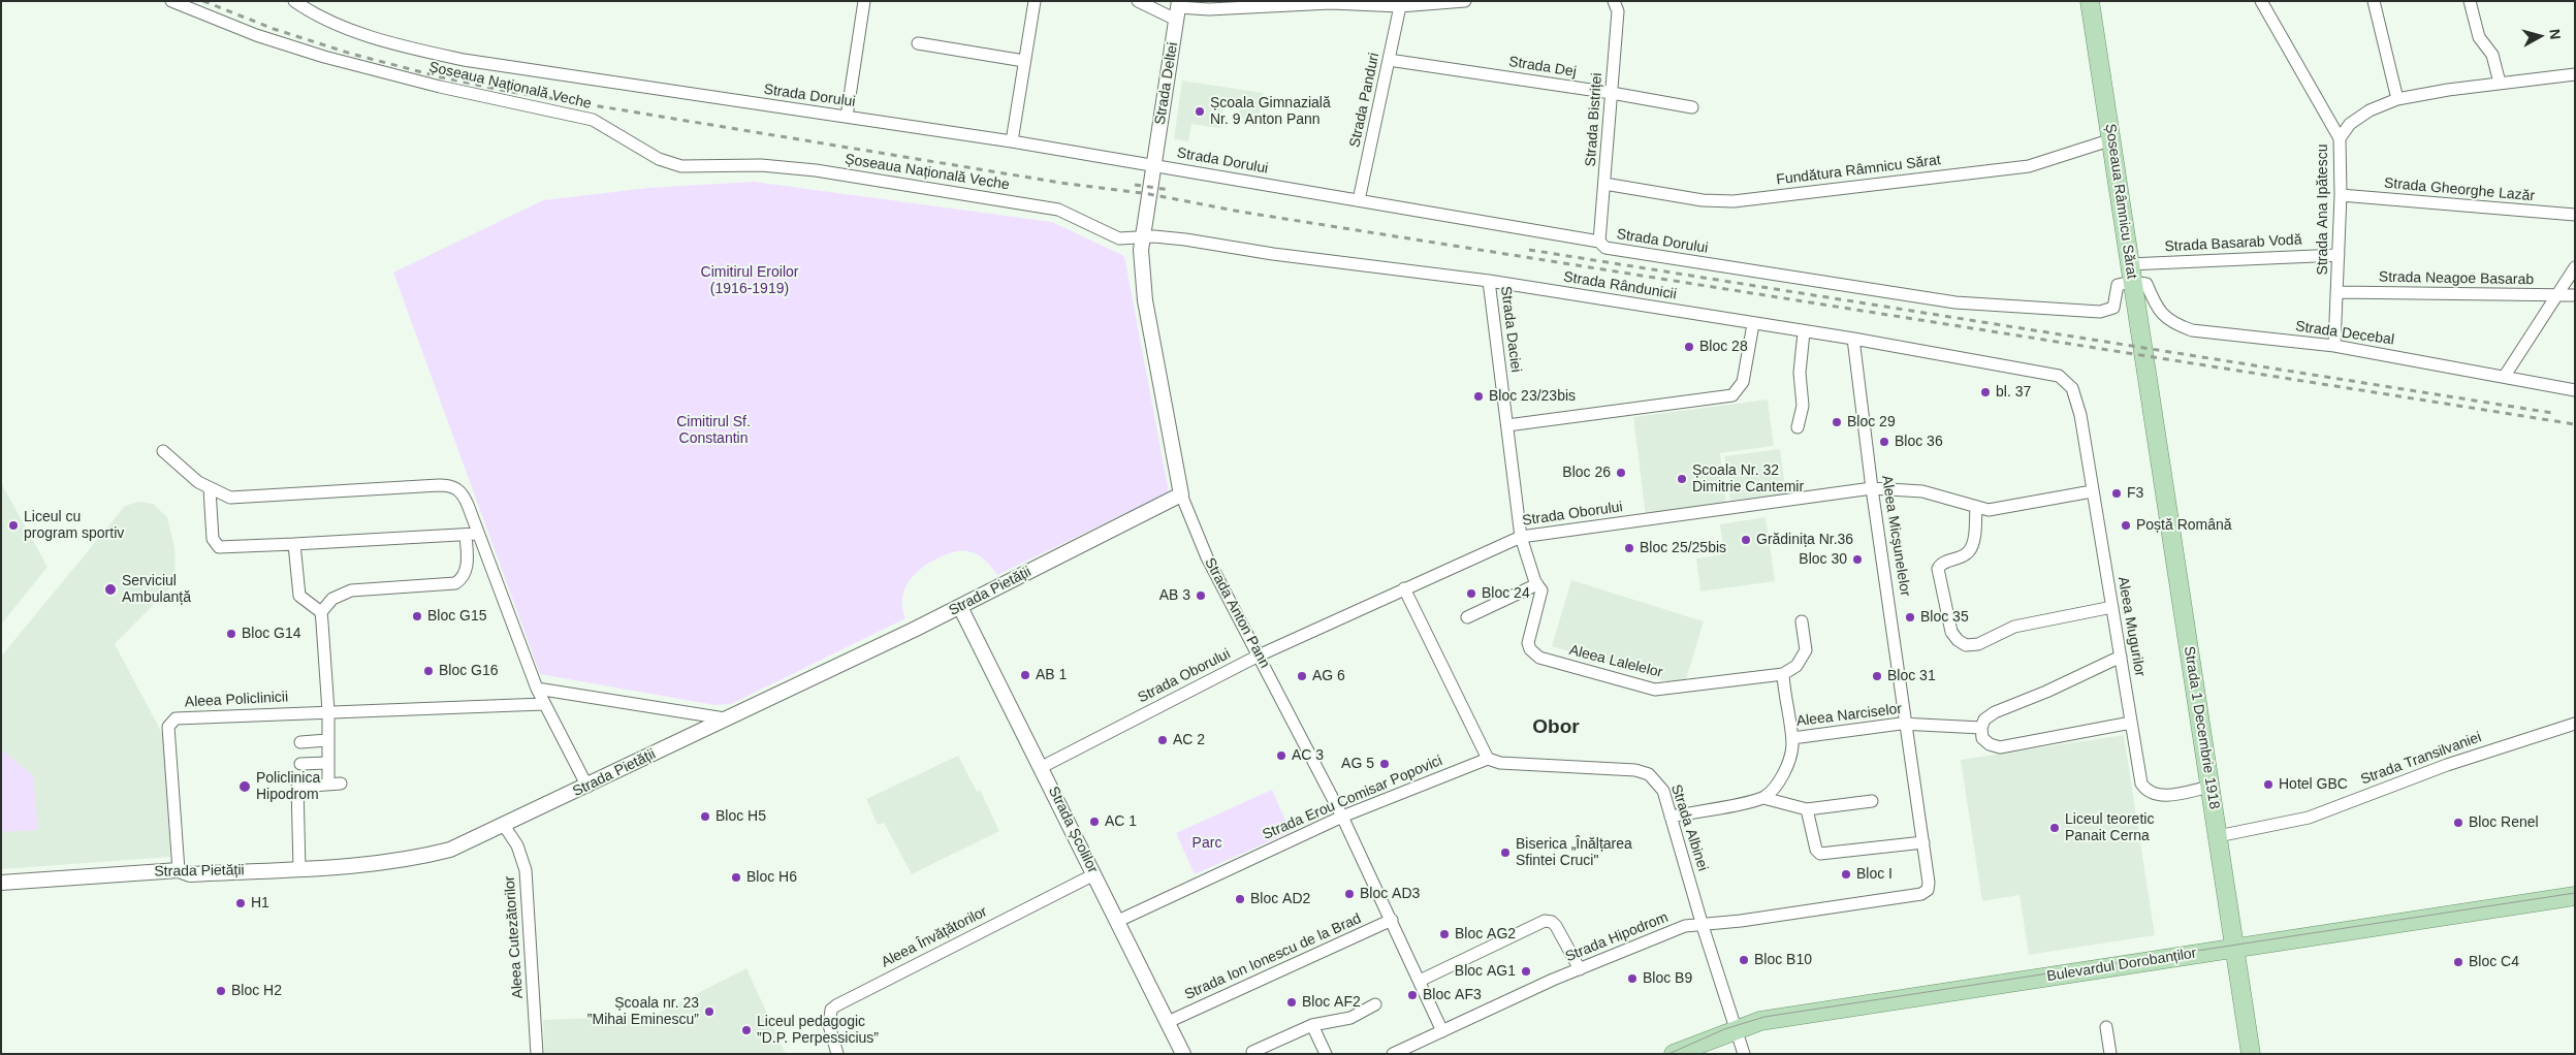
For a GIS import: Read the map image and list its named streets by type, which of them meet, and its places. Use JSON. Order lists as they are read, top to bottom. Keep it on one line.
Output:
{"streets":{"main road":["Șoseaua Râmnicu Sărat","Strada 1 Decembrie 1918","Bulevardul Dorobanților"],"street":["Strada Dej","Strada Deltei","Șoseaua Națională Veche","Strada Dorului","Strada Panduri","Strada Bistriței","Fundătura Râmnicu Sărat","Strada Gheorghe Lazăr","Strada Ana Ipătescu","Strada Basarab Vodă","Strada Neagoe Basarab","Strada Rândunicii","Strada Daciei","Strada Decebal","Strada Oborului","Aleea Micșunelelor","Strada Pietății","Strada Anton Pann","Aleea Mugurilor","Aleea Lalelelor","Aleea Policlinicii","Aleea Narciselor","Strada Transilvaniei","Strada Erou Comisar Popovici","Strada Albinei","Strada Școlilor","Aleea Cutezătorilor","Aleea Învățătorilor","Strada Hipodrom","Strada Ion Ionescu de la Brad"]},"crossings":[["Strada Dej","Strada Panduri"],["Strada Dej","Strada Bistriței"],["Strada Deltei","Strada Dorului"],["Strada Deltei","Strada Anton Pann"],["Șoseaua Națională Veche","Strada Rândunicii"],["Șoseaua Națională Veche","Strada Anton Pann"],["Strada Dorului","Strada Panduri"],["Strada Dorului","Strada Bistriței"],["Strada Dorului","Șoseaua Râmnicu Sărat"],["Strada Dorului","Strada Decebal"],["Strada Dorului","Strada Anton Pann"],["Strada Bistriței","Fundătura Râmnicu Sărat"],["Fundătura Râmnicu Sărat","Șoseaua Râmnicu Sărat"],["Strada Gheorghe Lazăr","Strada Ana Ipătescu"],["Șoseaua Râmnicu Sărat","Strada Basarab Vodă"],["Șoseaua Râmnicu Sărat","Strada Decebal"],["Șoseaua Râmnicu Sărat","Strada 1 Decembrie 1918"],["Strada Ana Ipătescu","Strada Basarab Vodă"],["Strada Ana Ipătescu","Strada Neagoe Basarab"],["Strada Ana Ipătescu","Strada Decebal"],["Strada Rândunicii","Strada Daciei"],["Strada Rândunicii","Aleea Micșunelelor"],["Strada Rândunicii","Strada Anton Pann"],["Strada Rândunicii","Aleea Mugurilor"],["Strada Daciei","Strada Oborului"],["Strada Daciei","Aleea Lalelelor"],["Strada Oborului","Aleea Micșunelelor"],["Strada Oborului","Strada Anton Pann"],["Strada Oborului","Aleea Mugurilor"],["Strada Oborului","Aleea Lalelelor"],["Strada Oborului","Strada Școlilor"],["Aleea Micșunelelor","Aleea Narciselor"],["Aleea Micșunelelor","Strada Hipodrom"],["Strada Pietății","Strada Anton Pann"],["Strada Pietății","Aleea Policlinicii"],["Strada Pietății","Strada Școlilor"],["Strada Pietății","Aleea Cutezătorilor"],["Strada Anton Pann","Strada Erou Comisar Popovici"],["Strada Anton Pann","Strada Hipodrom"],["Strada Anton Pann","Strada Ion Ionescu de la Brad"],["Aleea Mugurilor","Strada 1 Decembrie 1918"],["Strada 1 Decembrie 1918","Strada Transilvaniei"],["Strada 1 Decembrie 1918","Bulevardul Dorobanților"],["Strada Erou Comisar Popovici","Strada Albinei"],["Strada Erou Comisar Popovici","Strada Școlilor"],["Strada Albinei","Strada Hipodrom"],["Strada Albinei","Bulevardul Dorobanților"],["Strada Școlilor","Aleea Învățătorilor"],["Strada Școlilor","Strada Ion Ionescu de la Brad"]],"districts":["Obor"],"parks":["Cimitirul Eroilor (1916-1919)","Cimitirul Sf. Constantin","Parc"],"places":["Școala Gimnazială Nr. 9 Anton Pann","Bloc 28","bl. 37","Bloc 23/23bis","Bloc 29","Bloc 36","Bloc 26","Școala Nr. 32 Dimitrie Cantemir","F3","Liceul cu program sportiv","Poștă Română","Grădinița Nr.36","Bloc 25/25bis","Bloc 30","Serviciul Ambulanță","Bloc 24","AB 3","Bloc G15","Bloc 35","Bloc G14","Bloc G16","AB 1","AG 6","Bloc 31","AC 2","AC 3","AG 5","Hotel GBC","Policlinica Hipodrom","Bloc H5","AC 1","Bloc Renel","Liceul teoretic Panait Cerna","Biserica „Înălțarea Sfintei Cruci\"","Bloc I","Bloc H6","Bloc AD3","Bloc AD2","H1","Bloc AG2","Bloc B10","Bloc C4","Bloc AG1","Bloc B9","Bloc H2","Bloc AF3","Bloc AF2","Școala nr. 23 ”Mihai Eminescu”","Liceul pedagogic ”D.P. Perpessicius”"],"north":"right"}
